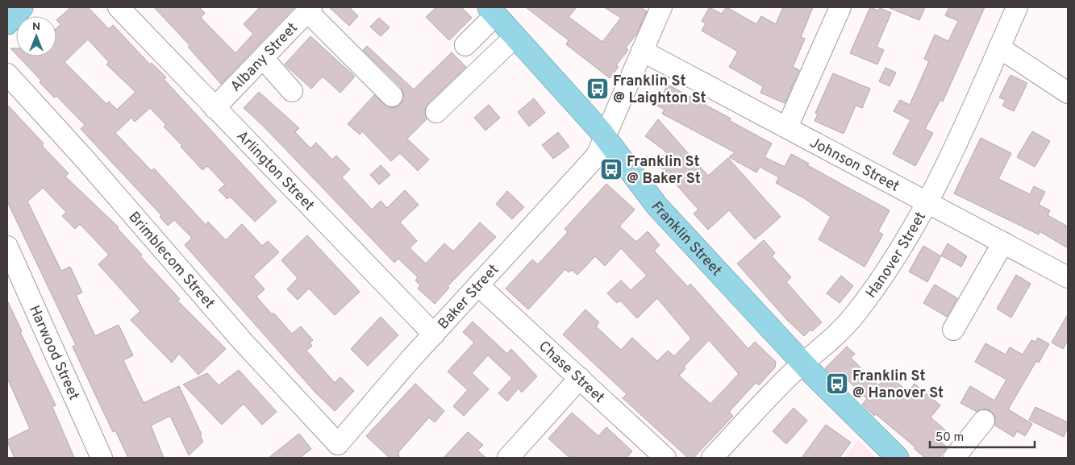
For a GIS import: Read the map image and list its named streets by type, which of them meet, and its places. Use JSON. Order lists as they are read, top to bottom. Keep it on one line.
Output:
{"streets":{"main road":["Franklin Street"],"street":["Albany Street","Johnson Street","Arlington Street","Hanover Street","Brimblecom Street","Baker Street","Harwood Street","Chase Street"]},"crossings":[["Albany Street","Arlington Street"],["Johnson Street","Hanover Street"],["Johnson Street","Baker Street"],["Arlington Street","Baker Street"],["Franklin Street","Hanover Street"],["Franklin Street","Baker Street"],["Brimblecom Street","Baker Street"],["Baker Street","Chase Street"]],"places":{"bus stop":["Franklin St @ Laighton St","Franklin St @ Baker St","Franklin St @ Hanover St"]},"scale_bar":"50 m","north":"top"}
